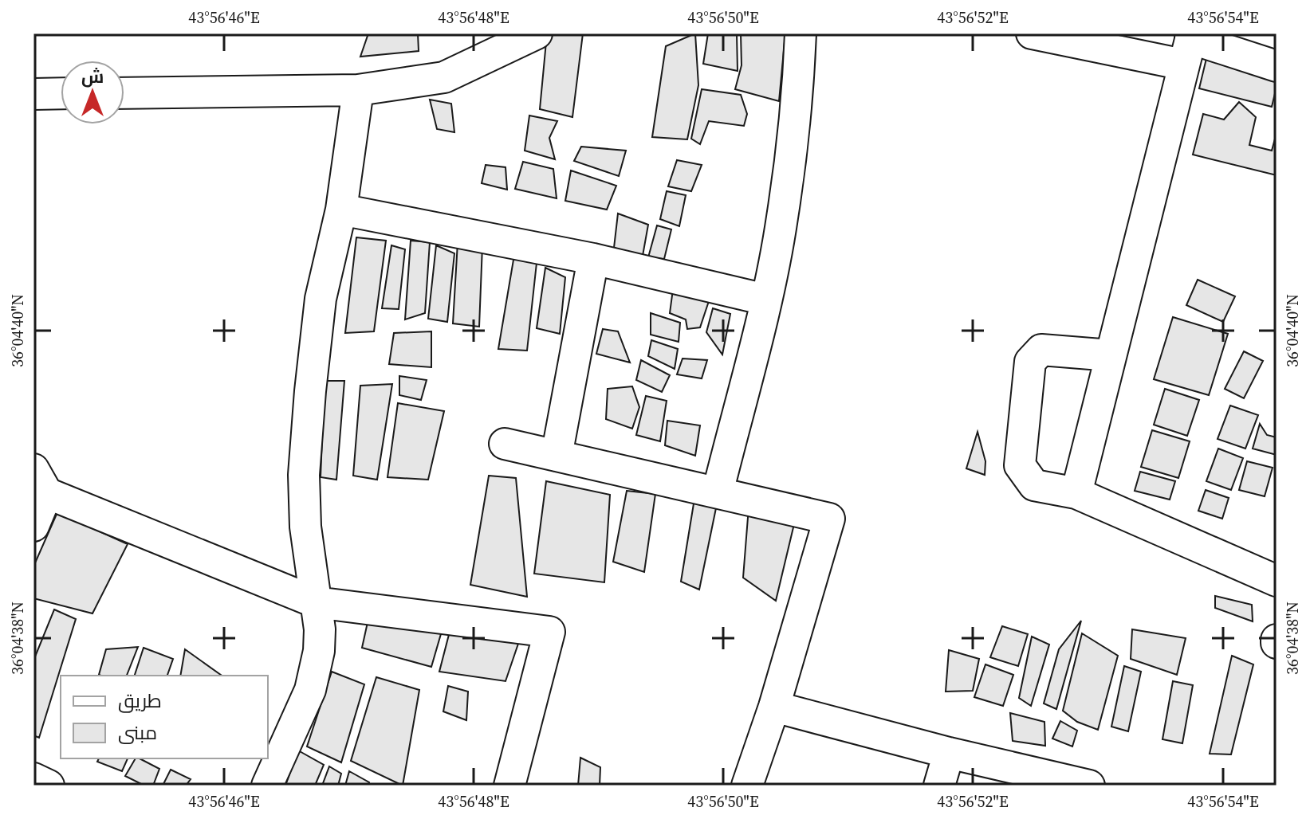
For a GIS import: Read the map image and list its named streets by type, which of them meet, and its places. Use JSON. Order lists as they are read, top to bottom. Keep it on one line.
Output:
{"legend":["طريق","مبنى"],"north":"top","coordinates":["43°56'46\"E","43°56'48\"E","43°56'50\"E","43°56'52\"E","43°56'54\"E","36°04'40\"N","36°04'38\"N"]}
